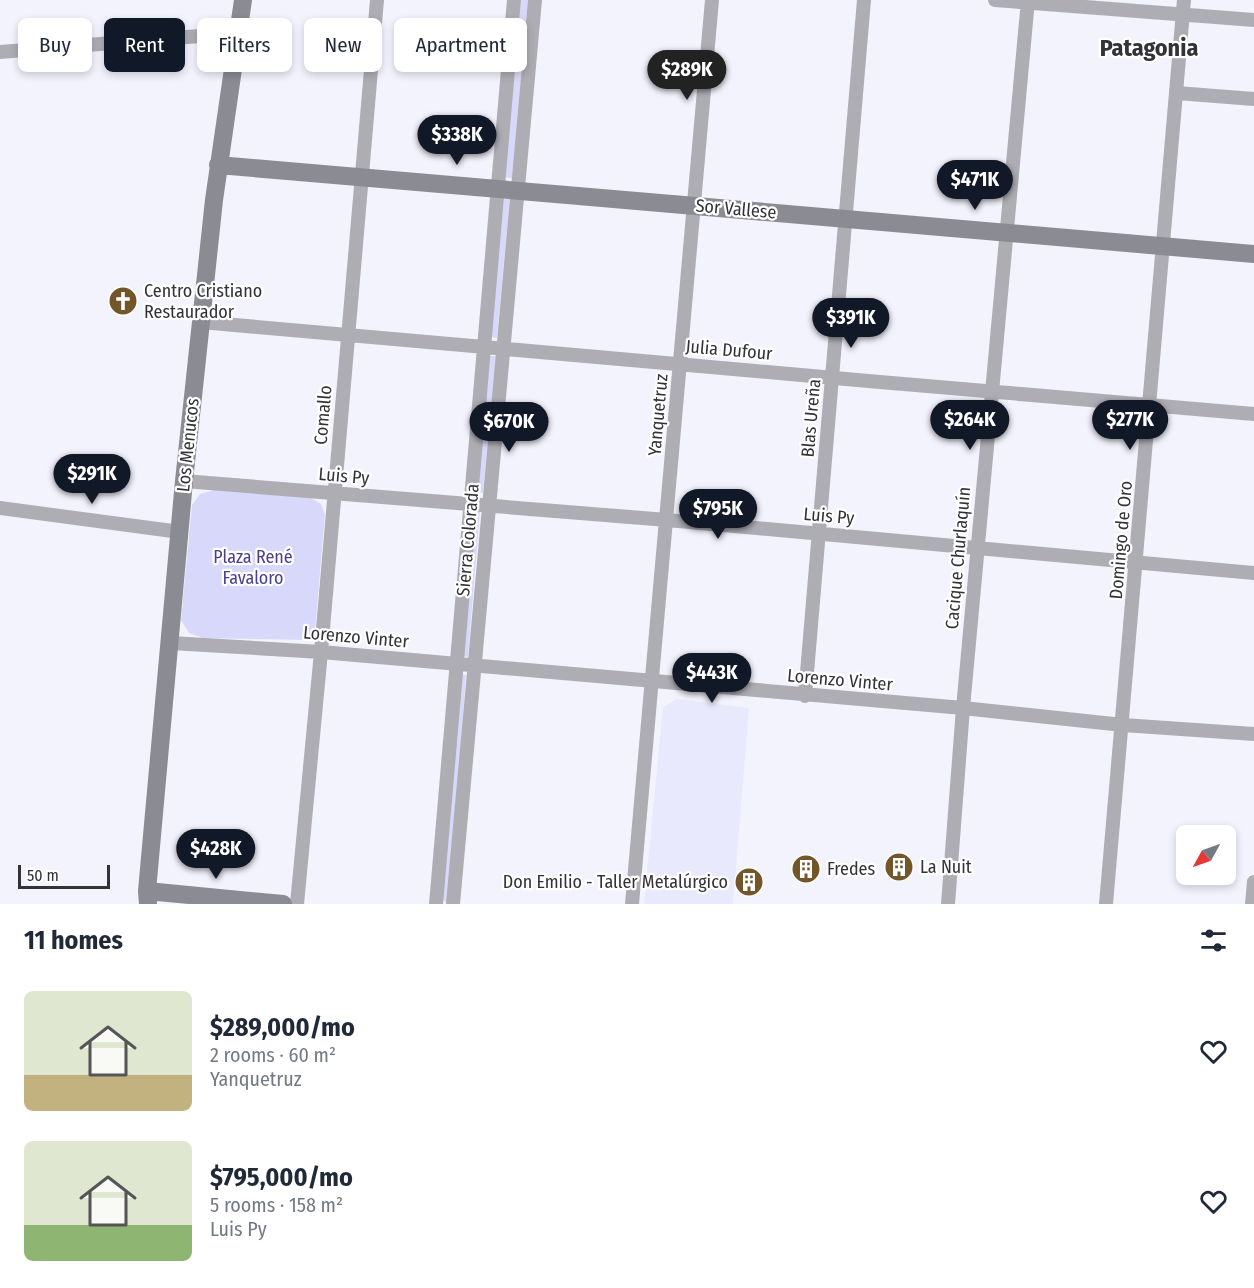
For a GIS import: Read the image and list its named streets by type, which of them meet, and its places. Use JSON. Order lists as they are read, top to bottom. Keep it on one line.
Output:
{"streets":{"street":["Sor Vallese","Julia Dufour","Comallo","Yanquetruz","Blas Ureña","Los Menucos","Luis Py","Sierra Colorada","Domingo de Oro","Cacique Churlaquín","Lorenzo Vinter"]},"crossings":[["Sor Vallese","Comallo"],["Sor Vallese","Yanquetruz"],["Sor Vallese","Blas Ureña"],["Sor Vallese","Los Menucos"],["Sor Vallese","Sierra Colorada"],["Sor Vallese","Domingo de Oro"],["Sor Vallese","Cacique Churlaquín"],["Julia Dufour","Comallo"],["Julia Dufour","Yanquetruz"],["Julia Dufour","Blas Ureña"],["Julia Dufour","Los Menucos"],["Julia Dufour","Sierra Colorada"],["Julia Dufour","Domingo de Oro"],["Julia Dufour","Cacique Churlaquín"],["Comallo","Luis Py"],["Comallo","Lorenzo Vinter"],["Yanquetruz","Luis Py"],["Yanquetruz","Lorenzo Vinter"],["Blas Ureña","Luis Py"],["Blas Ureña","Lorenzo Vinter"],["Los Menucos","Luis Py"],["Los Menucos","Lorenzo Vinter"],["Luis Py","Sierra Colorada"],["Luis Py","Domingo de Oro"],["Luis Py","Cacique Churlaquín"],["Sierra Colorada","Lorenzo Vinter"],["Domingo de Oro","Lorenzo Vinter"],["Cacique Churlaquín","Lorenzo Vinter"]],"districts":["Patagonia"],"parks":["Plaza René Favaloro"],"places":{"church":["Centro Cristiano Restaurador"],"building":["La Nuit","Fredes","Don Emilio - Taller Metalúrgico"]},"scale_bar":"50 m","north":"bottom left","page":{"chip":["Buy","Rent","Filters","New","Apartment"],"price":["$289K","$338K","$471K","$391K","$264K","$277K","$670K","$291K","$795K","$443K","$428K"],"scale":"50 m","heading":"11 homes","list":[{"name":"$289,000/mo","note":"2 rooms · 60 m² · Yanquetruz"},{"name":"$795,000/mo","note":"5 rooms · 158 m² · Luis Py"}]}}
